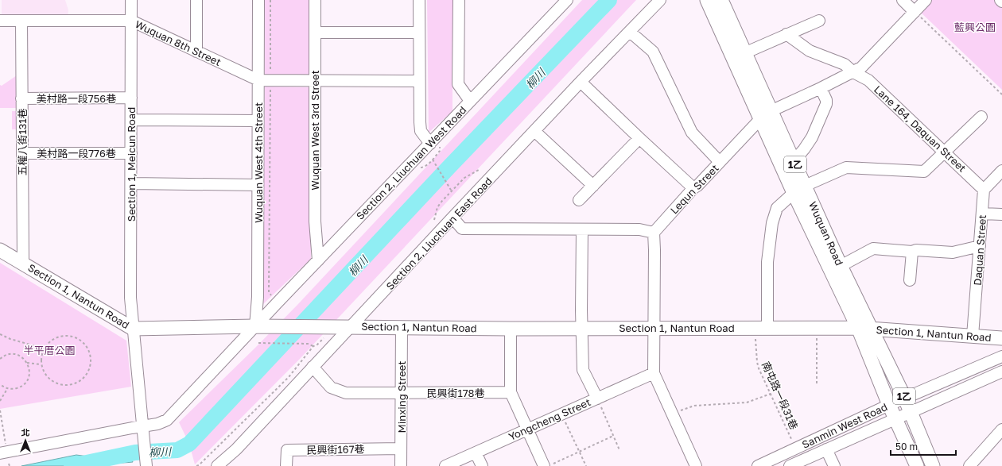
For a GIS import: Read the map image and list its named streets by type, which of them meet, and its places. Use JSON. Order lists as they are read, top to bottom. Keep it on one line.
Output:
{"streets":{"main road":["1乙","Wuquan Road","Section 1, Nantun Road"],"street":["Wuquan 8th Street","美村路一段756巷","Lane 164, Daquan Street","Wuquan West 3rd Street","五權八街131巷","美村路一段776巷","Wuquan West 4th Street","Section 2, Liuchuan West Road","Section 1, Meicun Road","Lequn Street","Section 2, Liuchuan East Road","Daquan Street","民興街178巷","Minxing Street","Yongcheng Street","Sanmin West Road","民興街167巷"],"path":["南屯路一段31巷"]},"crossings":[["Wuquan 8th Street","Wuquan West 3rd Street"],["Wuquan 8th Street","五權八街131巷"],["Wuquan 8th Street","Wuquan West 4th Street"],["Wuquan 8th Street","Section 1, Meicun Road"],["美村路一段756巷","五權八街131巷"],["美村路一段756巷","Section 1, Meicun Road"],["Lane 164, Daquan Street","Lequn Street"],["Lane 164, Daquan Street","Daquan Street"],["Wuquan West 3rd Street","Section 2, Liuchuan West Road"],["五權八街131巷","美村路一段776巷"],["五權八街131巷","Section 1, Nantun Road"],["美村路一段776巷","Section 1, Meicun Road"],["Wuquan West 4th Street","Section 2, Liuchuan West Road"],["Wuquan West 4th Street","Section 1, Nantun Road"],["Section 2, Liuchuan West Road","Section 1, Meicun Road"],["Section 2, Liuchuan West Road","Section 1, Nantun Road"],["Section 1, Meicun Road","Section 1, Nantun Road"],["Lequn Street","Wuquan Road"],["Section 2, Liuchuan East Road","Section 1, Nantun Road"],["Section 2, Liuchuan East Road","民興街178巷"],["Wuquan Road","Section 1, Nantun Road"],["Wuquan Road","Sanmin West Road"],["Daquan Street","Section 1, Nantun Road"],["Section 1, Nantun Road","南屯路一段31巷"],["Section 1, Nantun Road","Minxing Street"],["民興街178巷","Minxing Street"],["南屯路一段31巷","Sanmin West Road"],["Minxing Street","民興街167巷"]],"water":["柳川"],"parks":["藍興公園","半平厝公園"],"scale_bar":"50 m","north":"top"}
